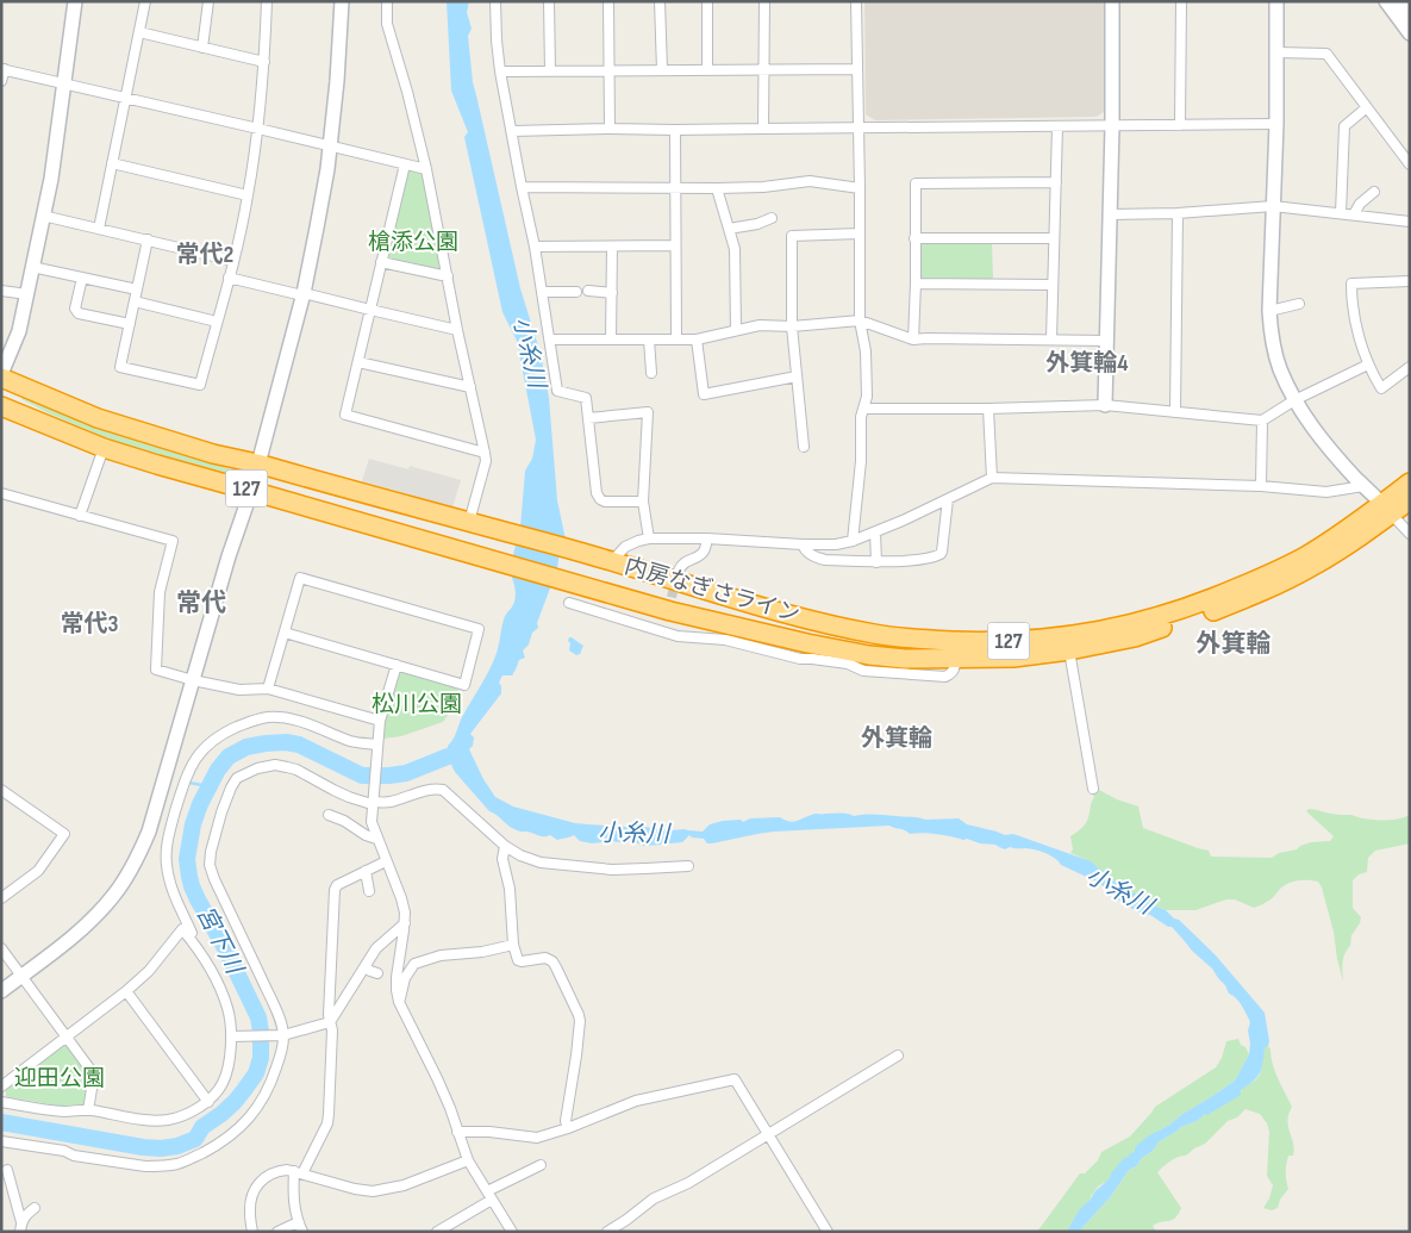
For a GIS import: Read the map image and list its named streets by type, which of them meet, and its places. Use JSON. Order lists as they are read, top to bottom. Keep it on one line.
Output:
{"streets":{"highway":["127","内房なぎさライン"]},"districts":["常代2","外箕輪4","常代","常代3","外箕輪","外箕輪"],"water":["小糸川","宮下川"],"parks":["槍添公園","松川公園","迎田公園"]}
